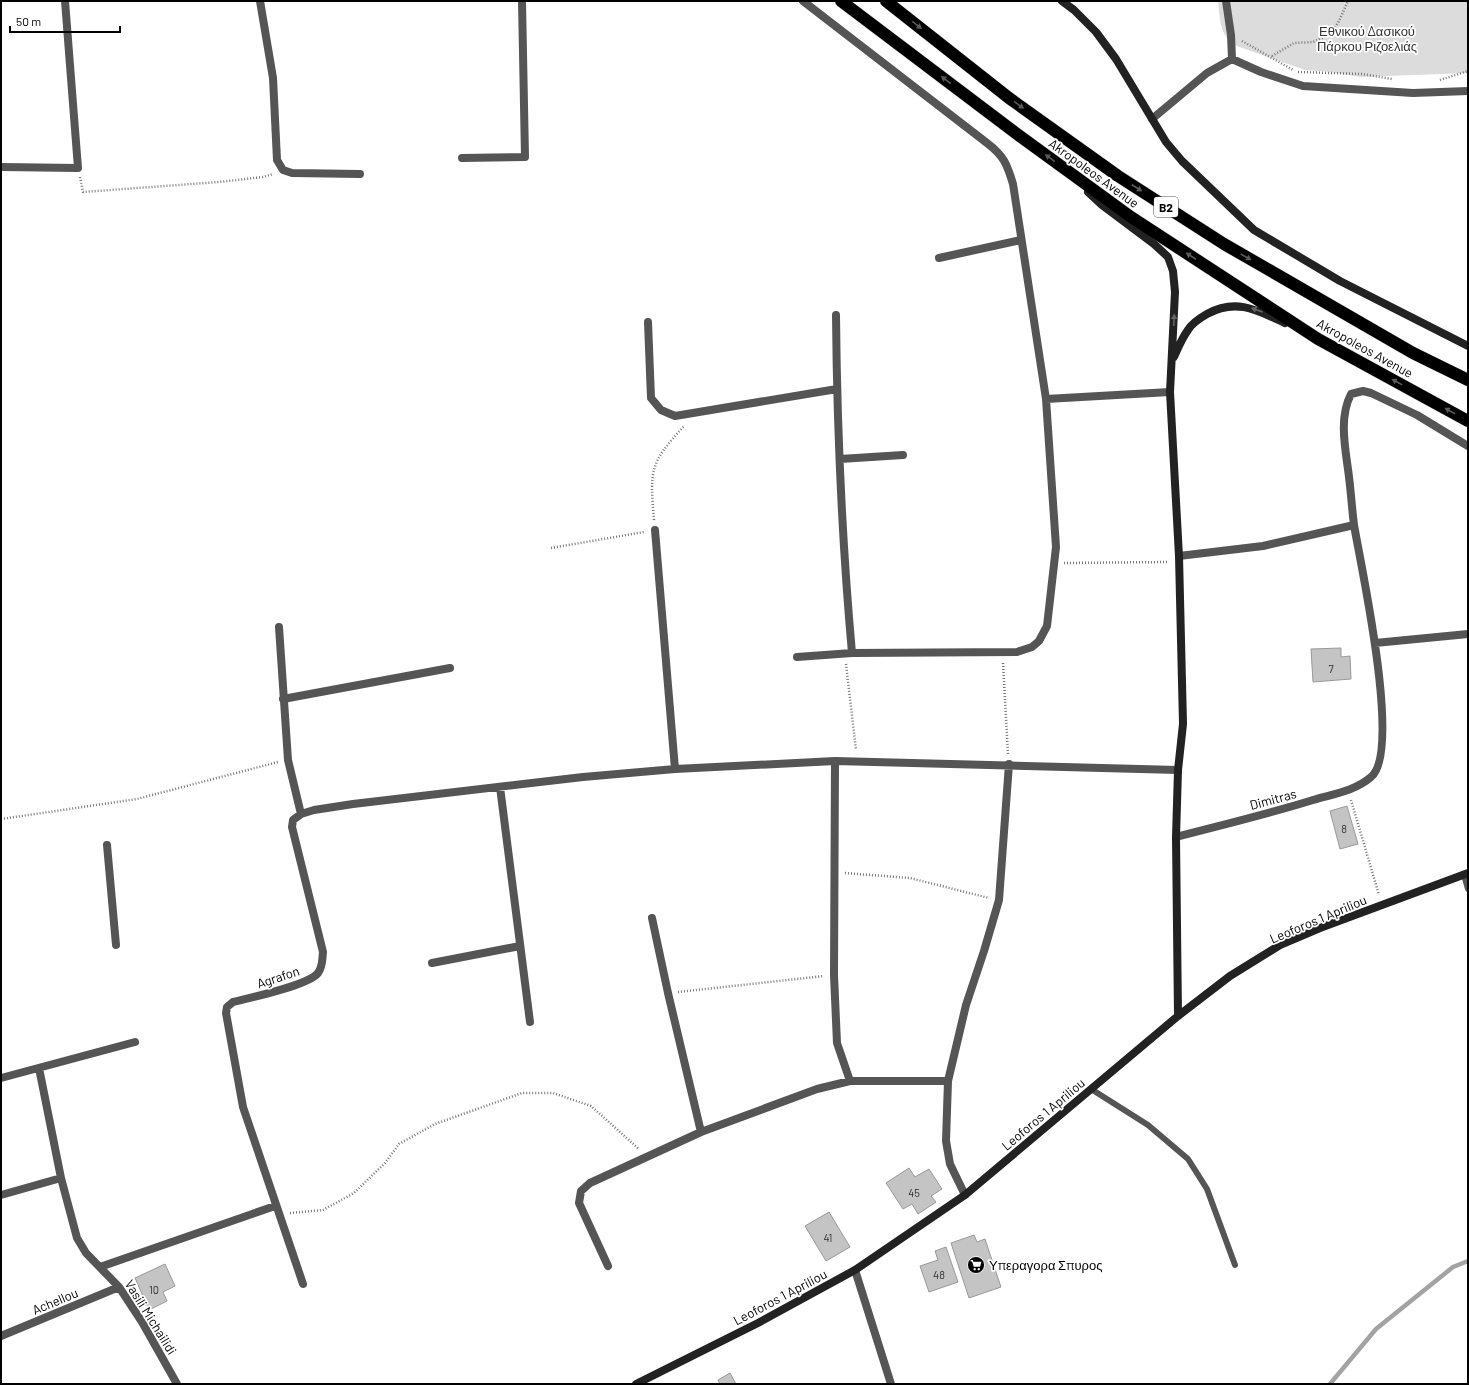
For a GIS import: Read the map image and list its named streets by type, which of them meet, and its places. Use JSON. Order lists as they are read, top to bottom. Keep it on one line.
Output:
{"streets":{"highway":["Akropoleos Avenue","B2"],"street":["Dimitras","Leoforos 1 Apriliou","Agrafon","Achellou","Vasili Michailidi"]},"crossings":[["Achellou","Vasili Michailidi"]],"parks":["Εθνικού Δασικού Πάρκου Ριζοελιάς"],"places":{"supermarket":["Υπεραγορα Σπυρος"]},"house_numbers":["7","8","45","41","48","10"],"scale_bar":"50 m"}
